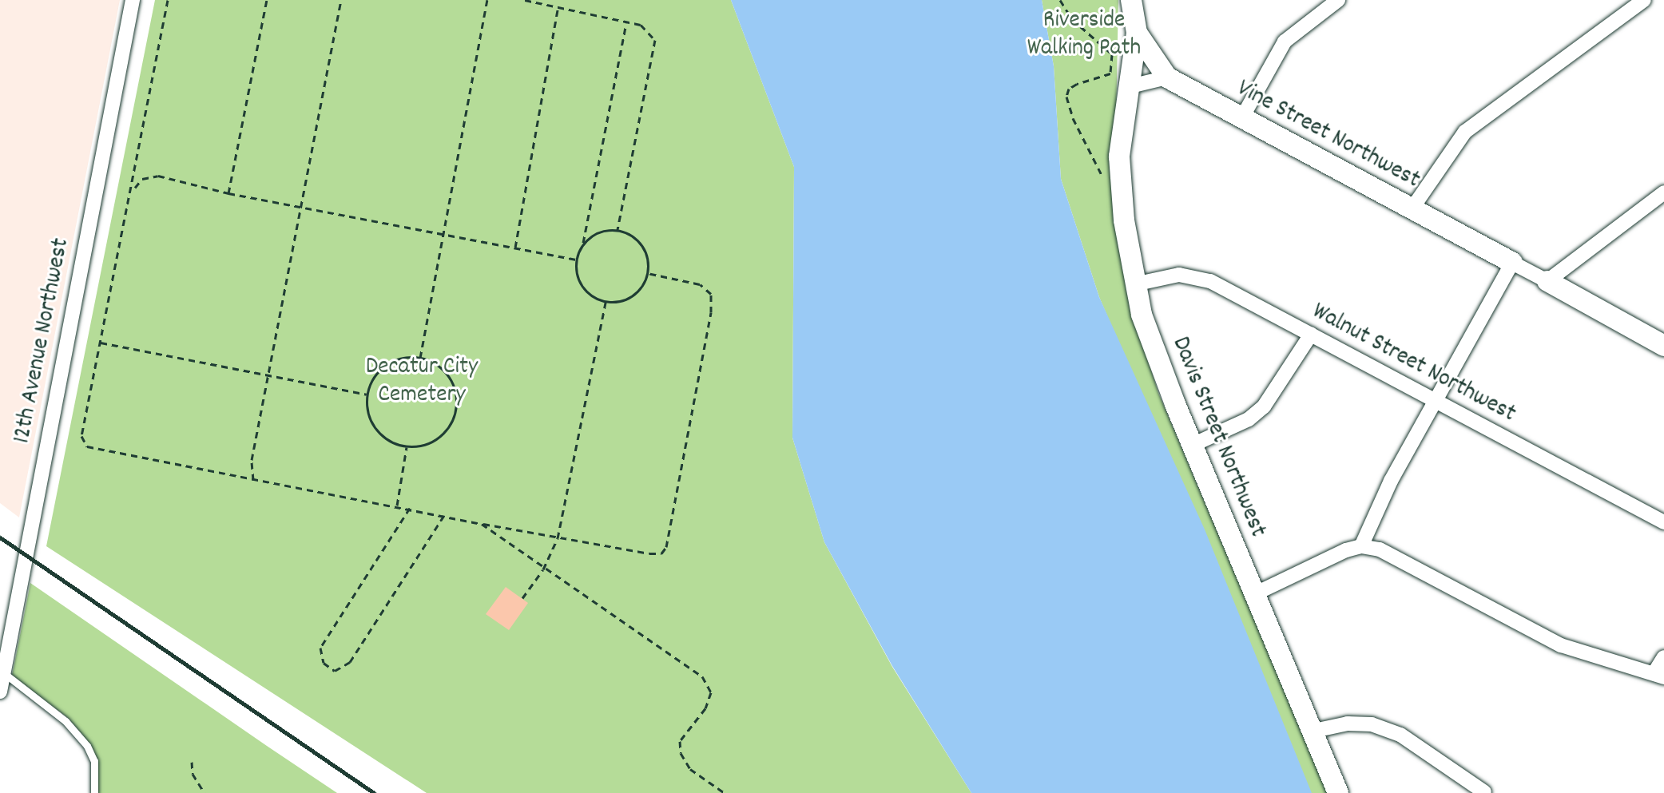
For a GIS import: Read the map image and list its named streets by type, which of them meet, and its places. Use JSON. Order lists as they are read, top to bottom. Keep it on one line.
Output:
{"streets":{"street":["Vine Street Northwest","12th Avenue Northwest","Walnut Street Northwest","Davis Street Northwest"]},"crossings":[["Vine Street Northwest","Davis Street Northwest"],["Walnut Street Northwest","Davis Street Northwest"]],"parks":["Riverside Walking Path","Decatur City Cemetery"]}
